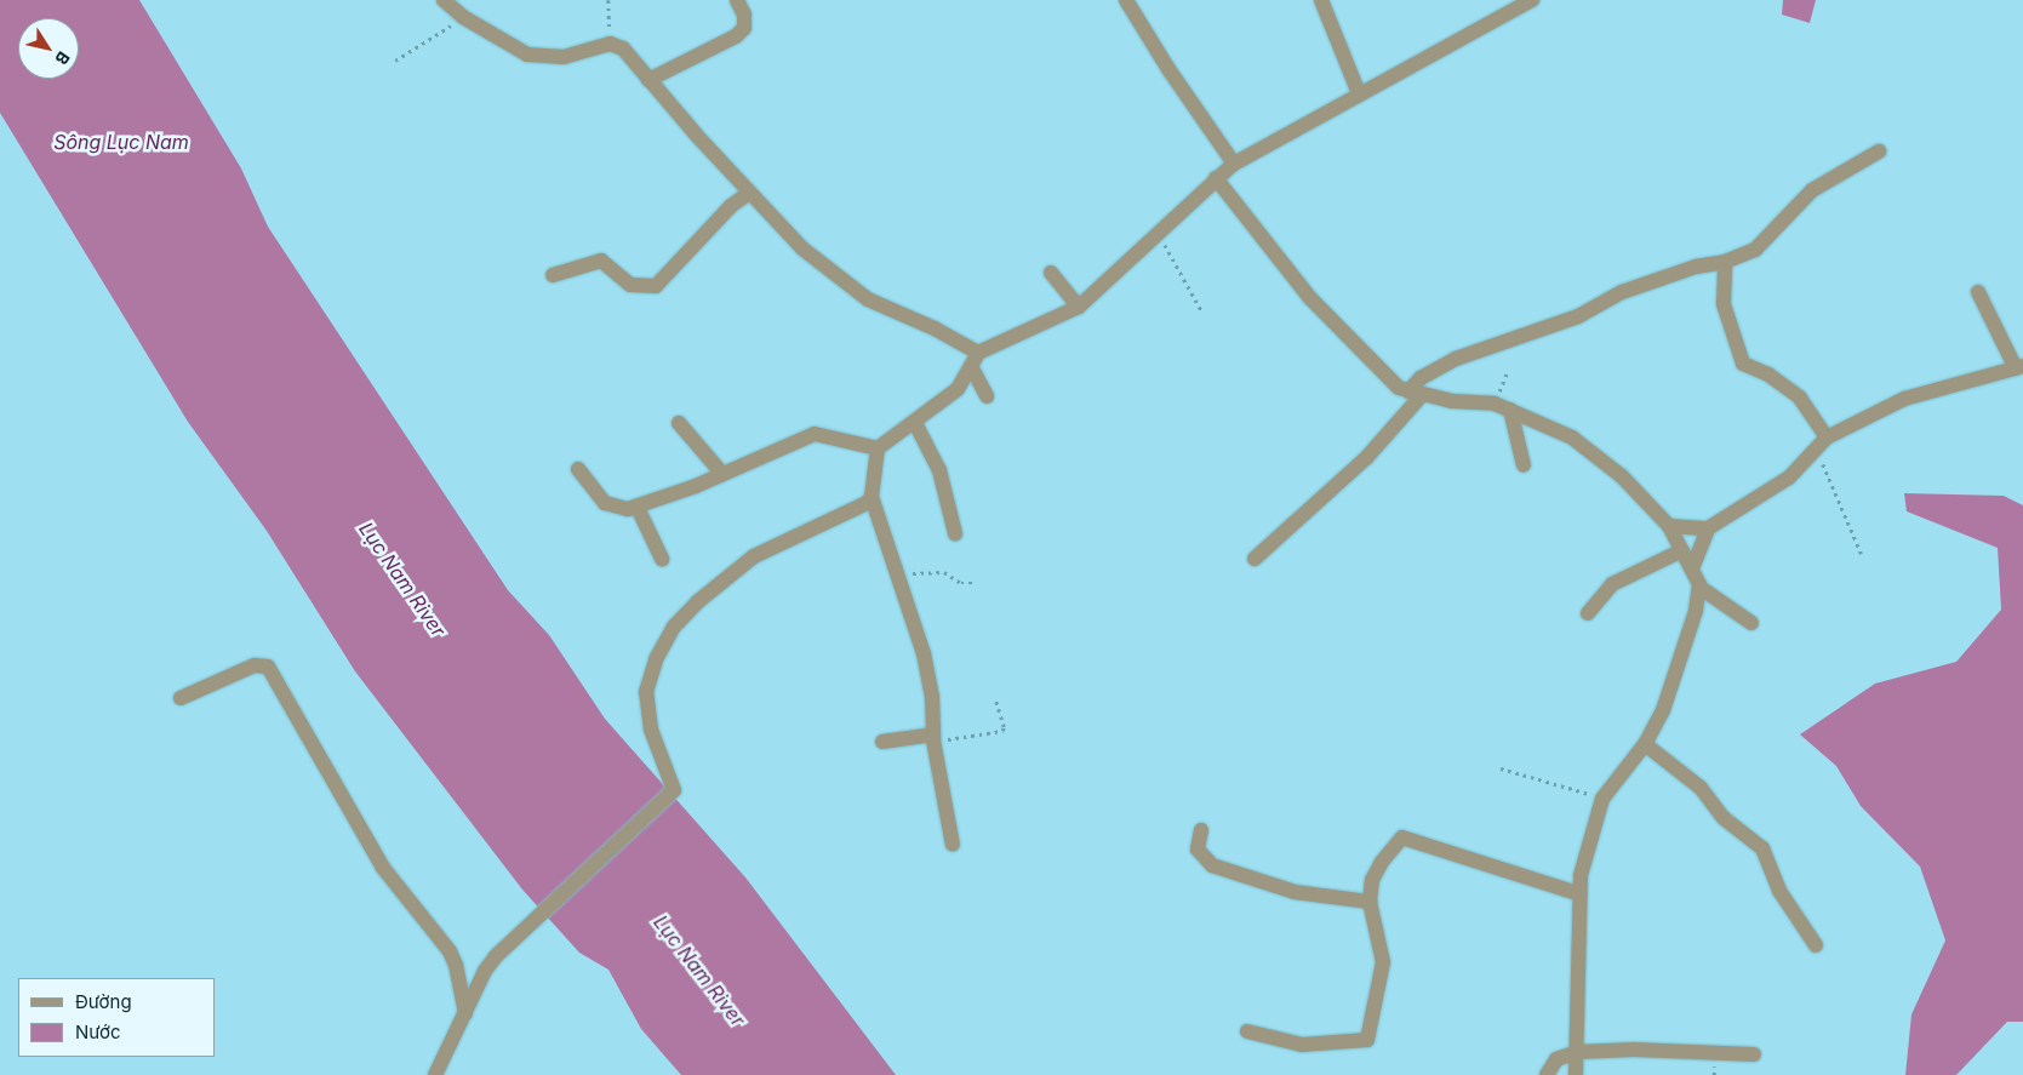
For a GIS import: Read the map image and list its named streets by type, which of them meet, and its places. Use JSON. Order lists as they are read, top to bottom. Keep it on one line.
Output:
{"water":["Sông Lục Nam","Lục Nam River"],"legend":["Đường","Nước"],"north":"bottom right"}
